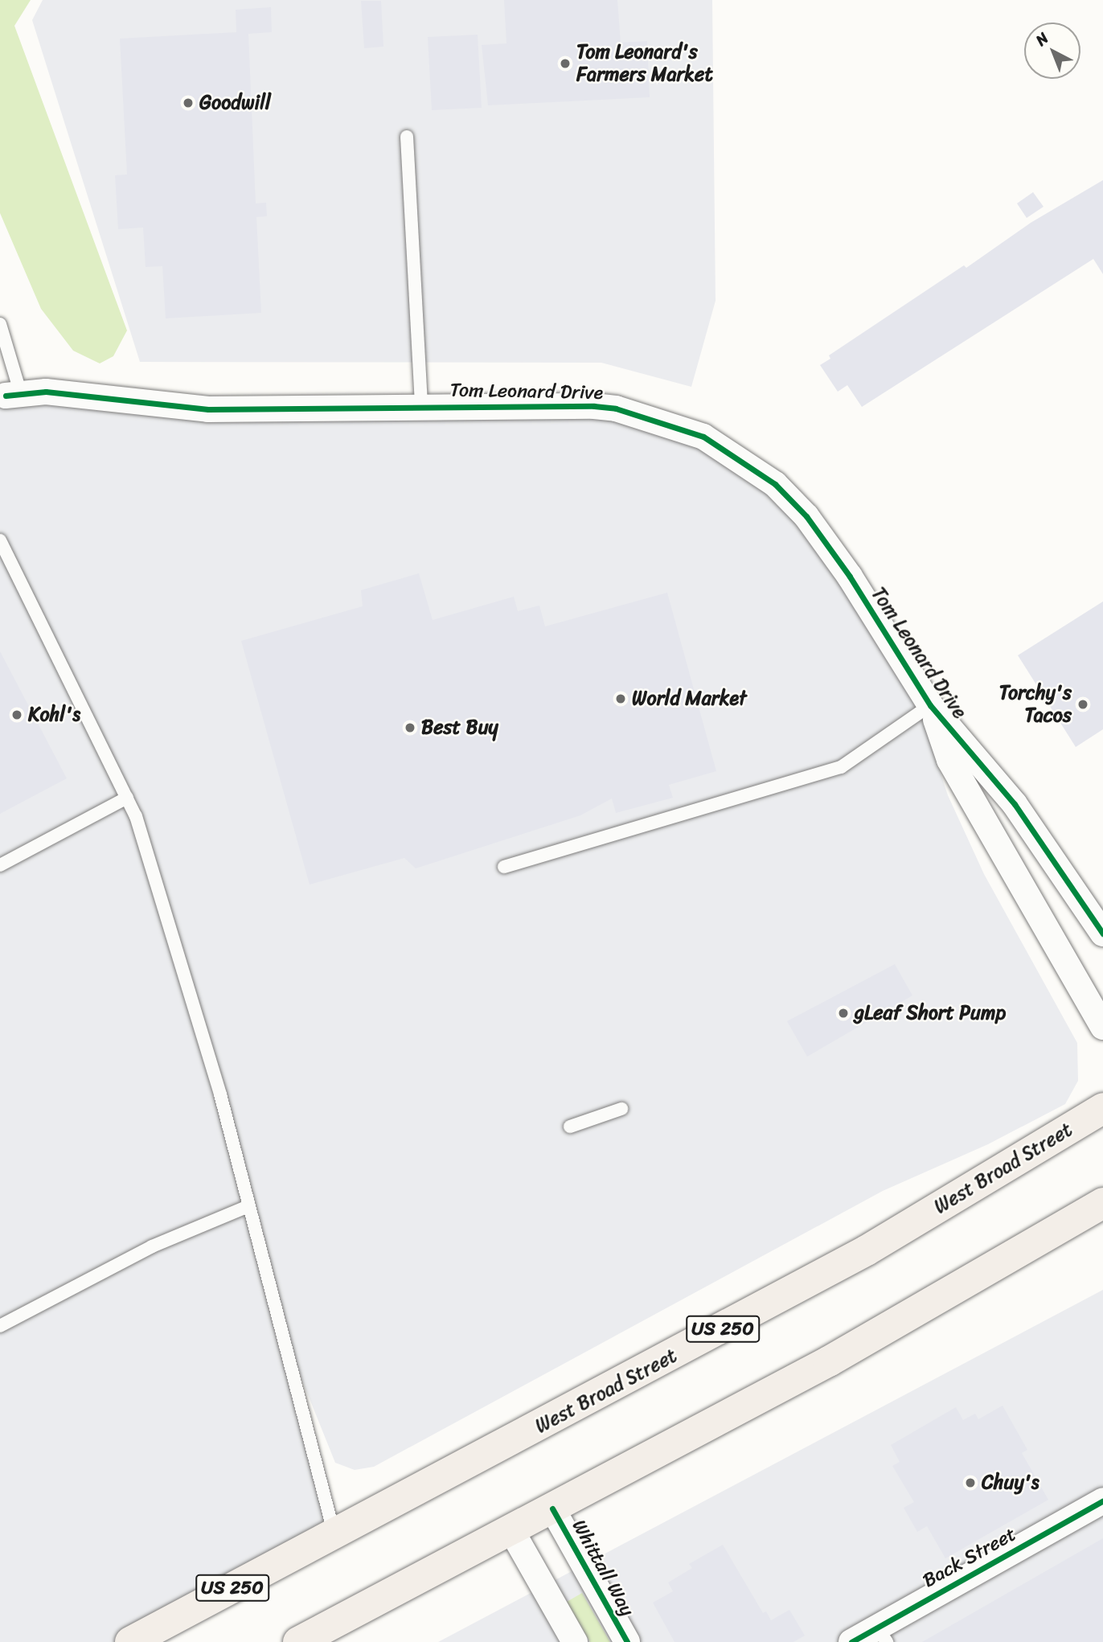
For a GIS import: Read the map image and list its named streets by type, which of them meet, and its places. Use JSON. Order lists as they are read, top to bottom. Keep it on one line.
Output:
{"streets":{"main road":["West Broad Street","US 250"],"street":["Tom Leonard Drive","Back Street","Whittall Way"]},"places":["Tom Leonard's Farmers Market","Goodwill","World Market","Torchy's Tacos","Kohl's","Best Buy","gLeaf Short Pump","Chuy's"],"north":"top left"}
